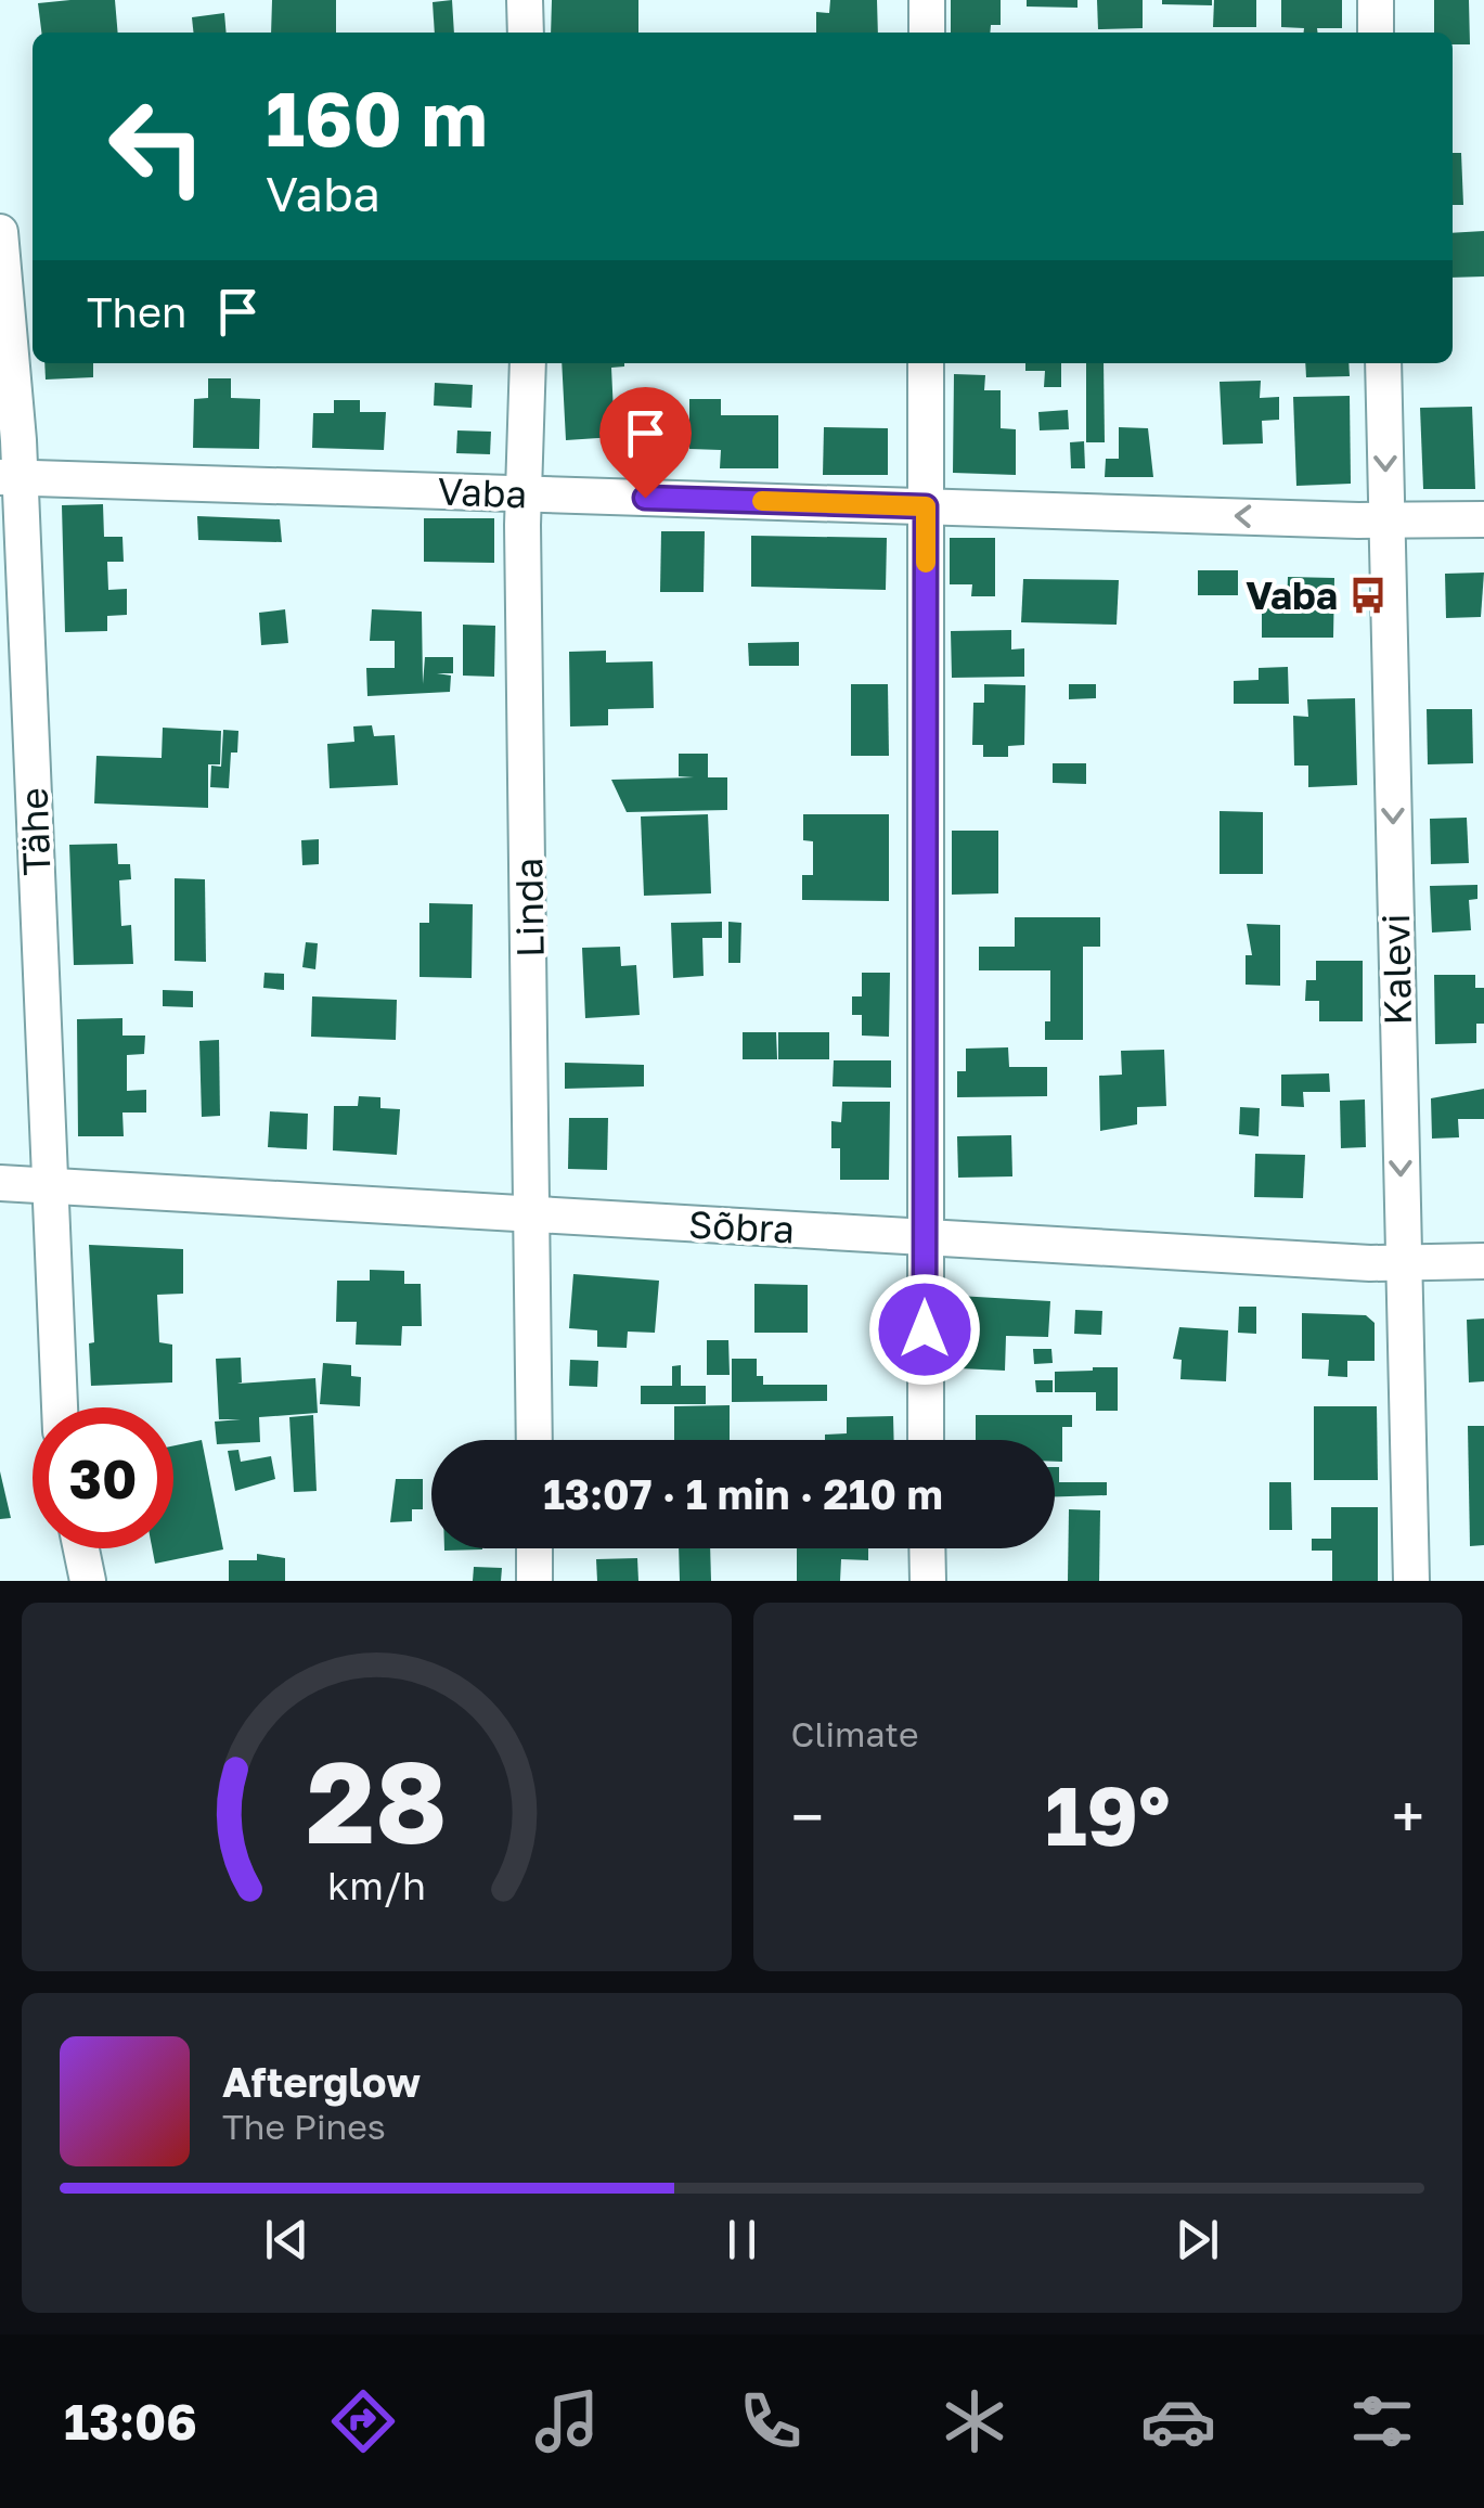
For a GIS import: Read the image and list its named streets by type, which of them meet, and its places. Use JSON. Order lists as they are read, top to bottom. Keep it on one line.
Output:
{"streets":{"street":["Vaba","Tähe","Linda","Kalevi","Sõbra"]},"crossings":[["Vaba","Tähe"],["Vaba","Linda"],["Vaba","Kalevi"],["Tähe","Sõbra"],["Linda","Sõbra"],["Kalevi","Sõbra"]],"one_way":["Kalevi"],"places":{"bus stop":["Vaba"]},"page":{"turn":["160 m","Vaba"],"then":"Then","limit":"30","trip":"13:07 · 1 min · 210 m","tile":"Climate","heat":["−","19°","+"],"song":["Afterglow","The Pines"],"tabs":"13:06","gauge":["28","km/h"]}}
